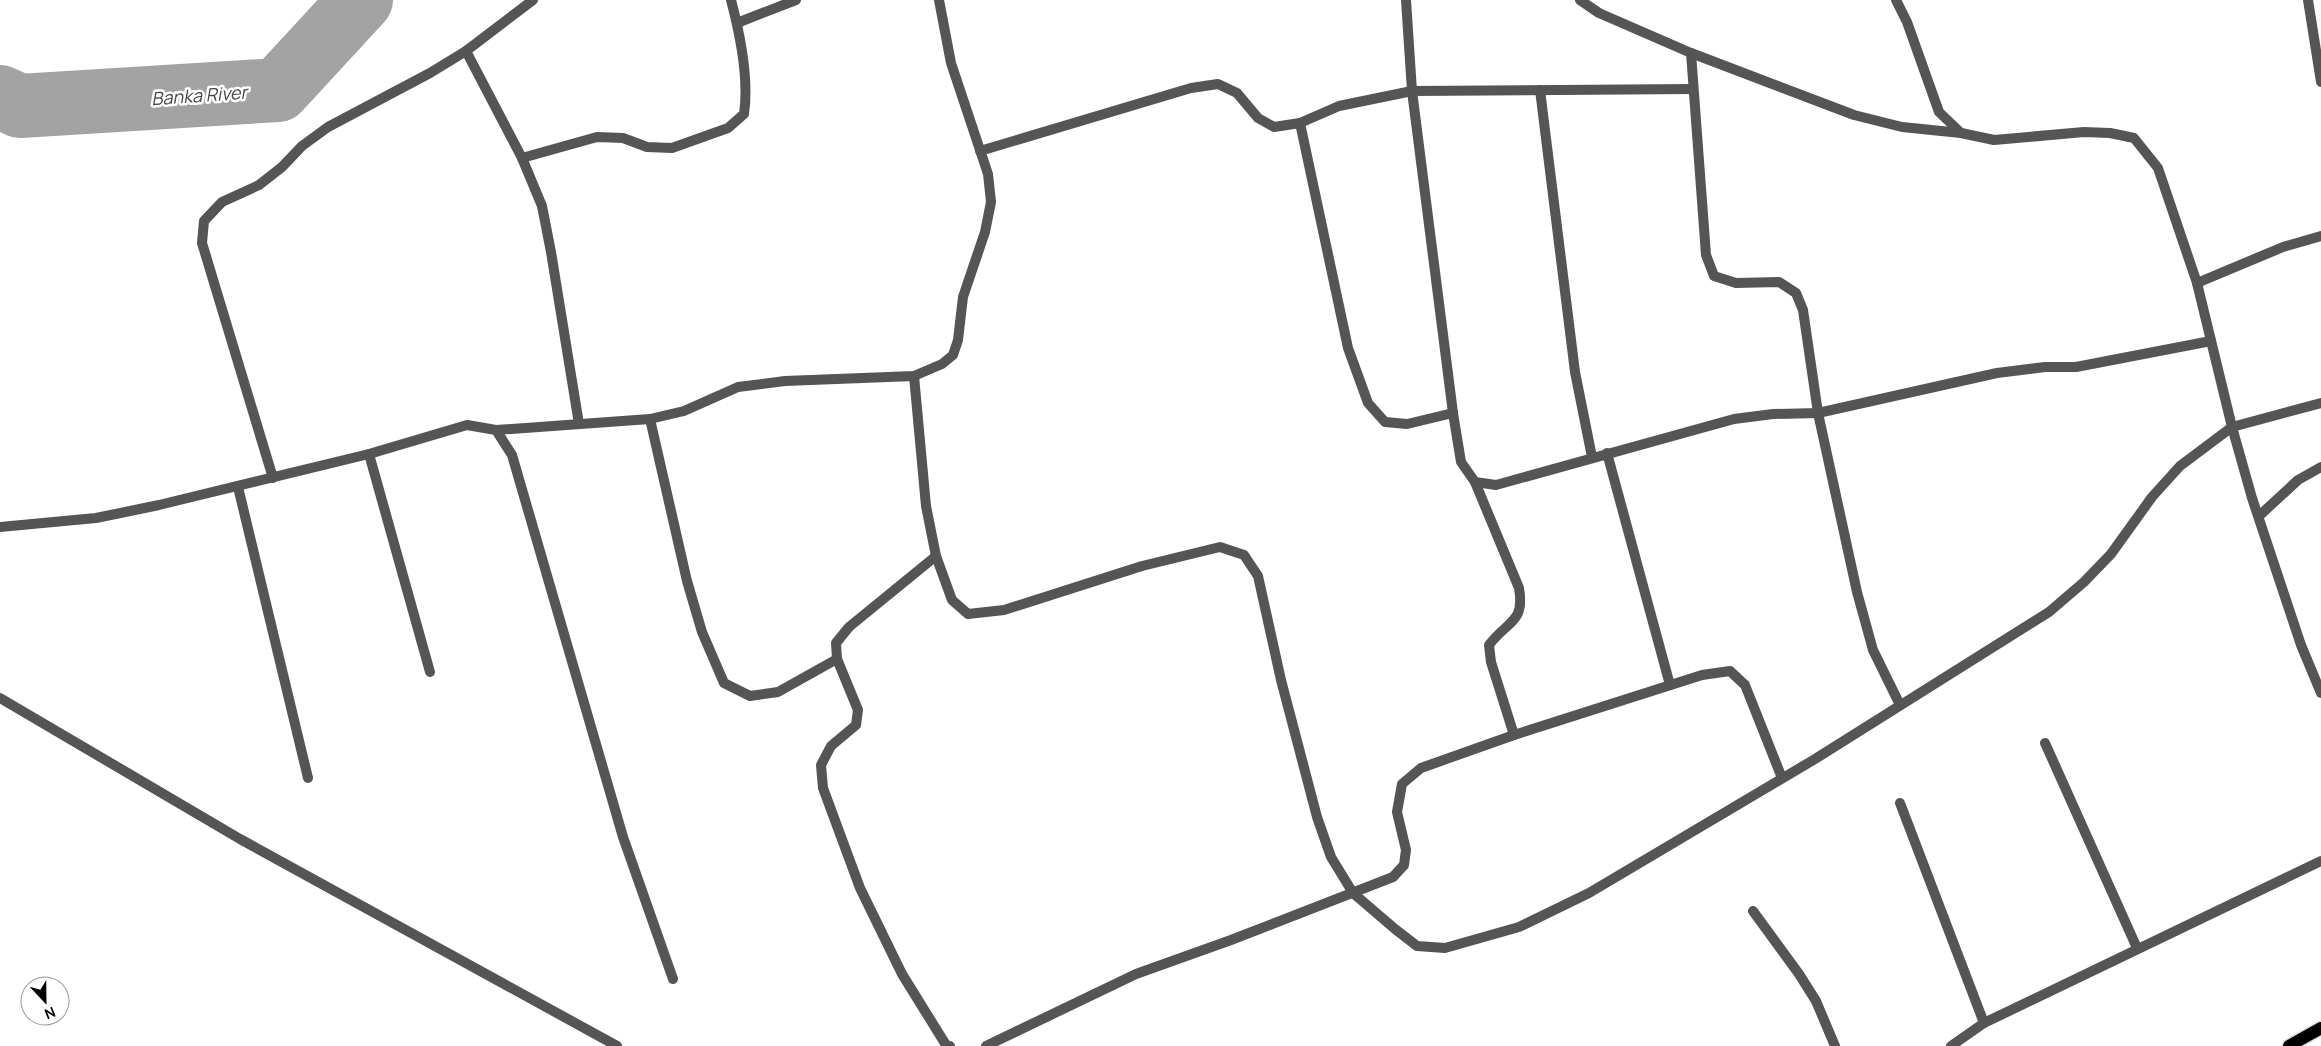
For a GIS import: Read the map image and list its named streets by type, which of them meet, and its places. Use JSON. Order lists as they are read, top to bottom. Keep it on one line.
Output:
{"water":["Banka River"],"north":"bottom"}
